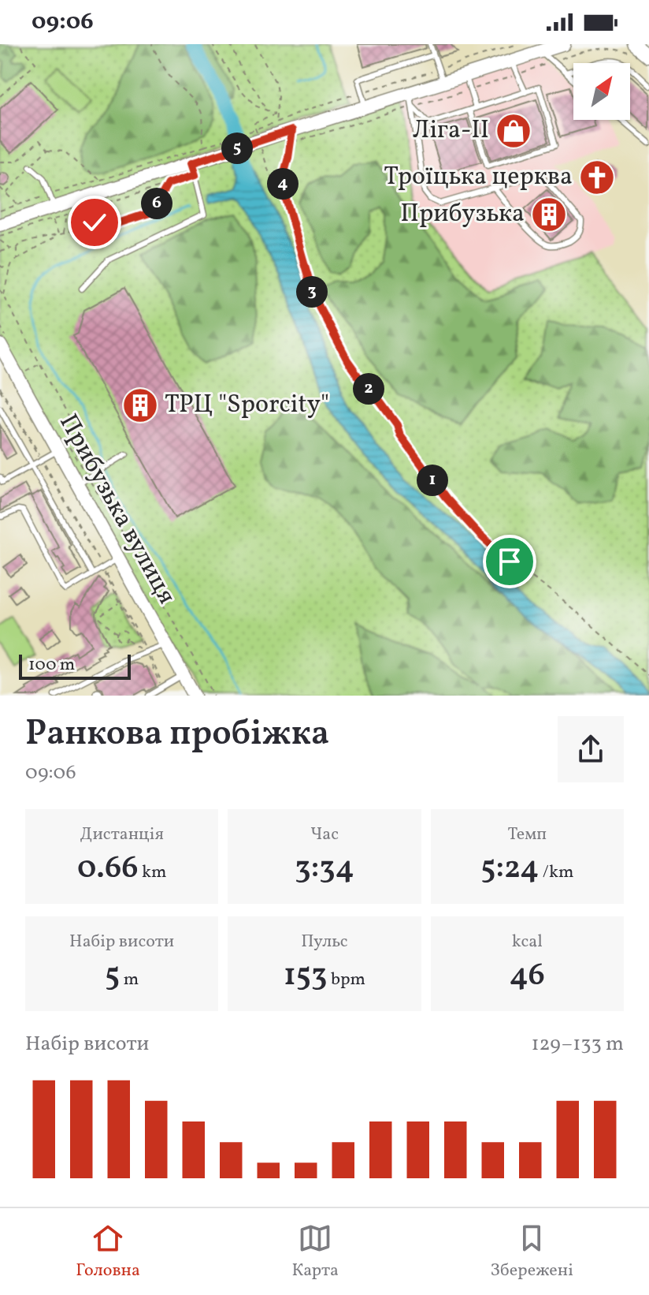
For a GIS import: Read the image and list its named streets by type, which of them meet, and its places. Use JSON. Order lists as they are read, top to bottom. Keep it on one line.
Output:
{"streets":{"main road":["Прибузька вулиця"]},"places":{"shop":["Ліга-II"],"church":["Троїцька церква"],"building":["Прибузька","ТРЦ \"Sporcity\""]},"scale_bar":"100 m","north":"top right","page":{"status":"09:06","pins":["5","4","6","3","2","1"],"scale":"100 m","heading":["Ранкова пробіжка","09:06"],"stats":[["Дистанція","0.66 km"],["Час","3:34"],["Темп","5:24 /km"],["Набір висоти","5 m"],["Пульс","153 bpm"],["kcal","46"]],"chart":["Набір висоти","129–133 m"],"tabs":["Головна","Карта","Збережені"]}}
